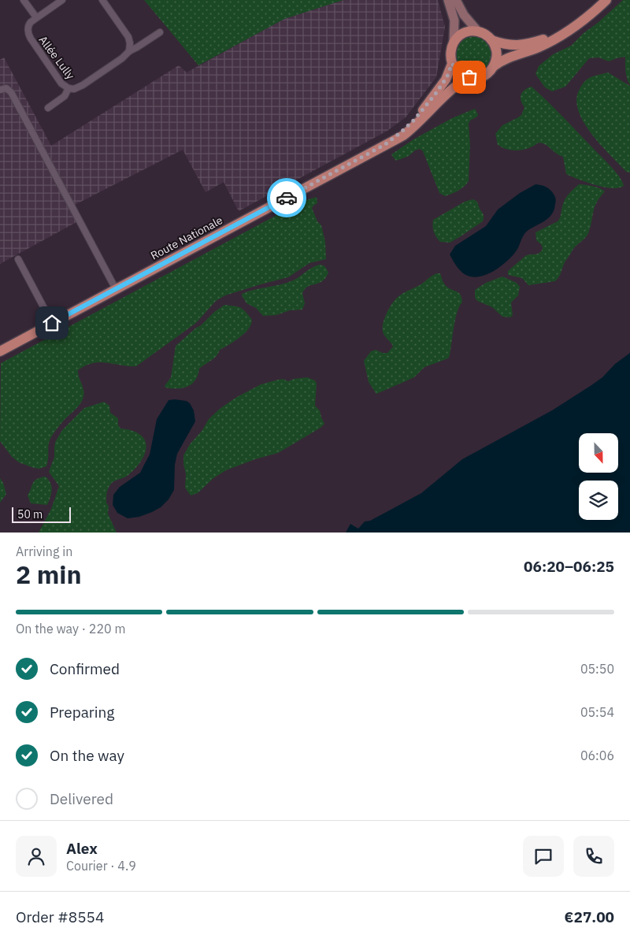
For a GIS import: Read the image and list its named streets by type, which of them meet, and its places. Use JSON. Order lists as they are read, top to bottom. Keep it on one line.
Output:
{"streets":{"main road":["Route Nationale"],"street":["Allée Lully"]},"scale_bar":"50 m","north":"bottom","page":{"scale":"50 m","heading":["2 min","Arriving in","06:20–06:25"],"panel":["Alex","Courier · 4.9","Order #8554","€27.00"],"bar":"On the way · 220 m","list":[["Confirmed","05:50"],["Preparing","05:54"],["On the way","06:06"],"Delivered"]}}
